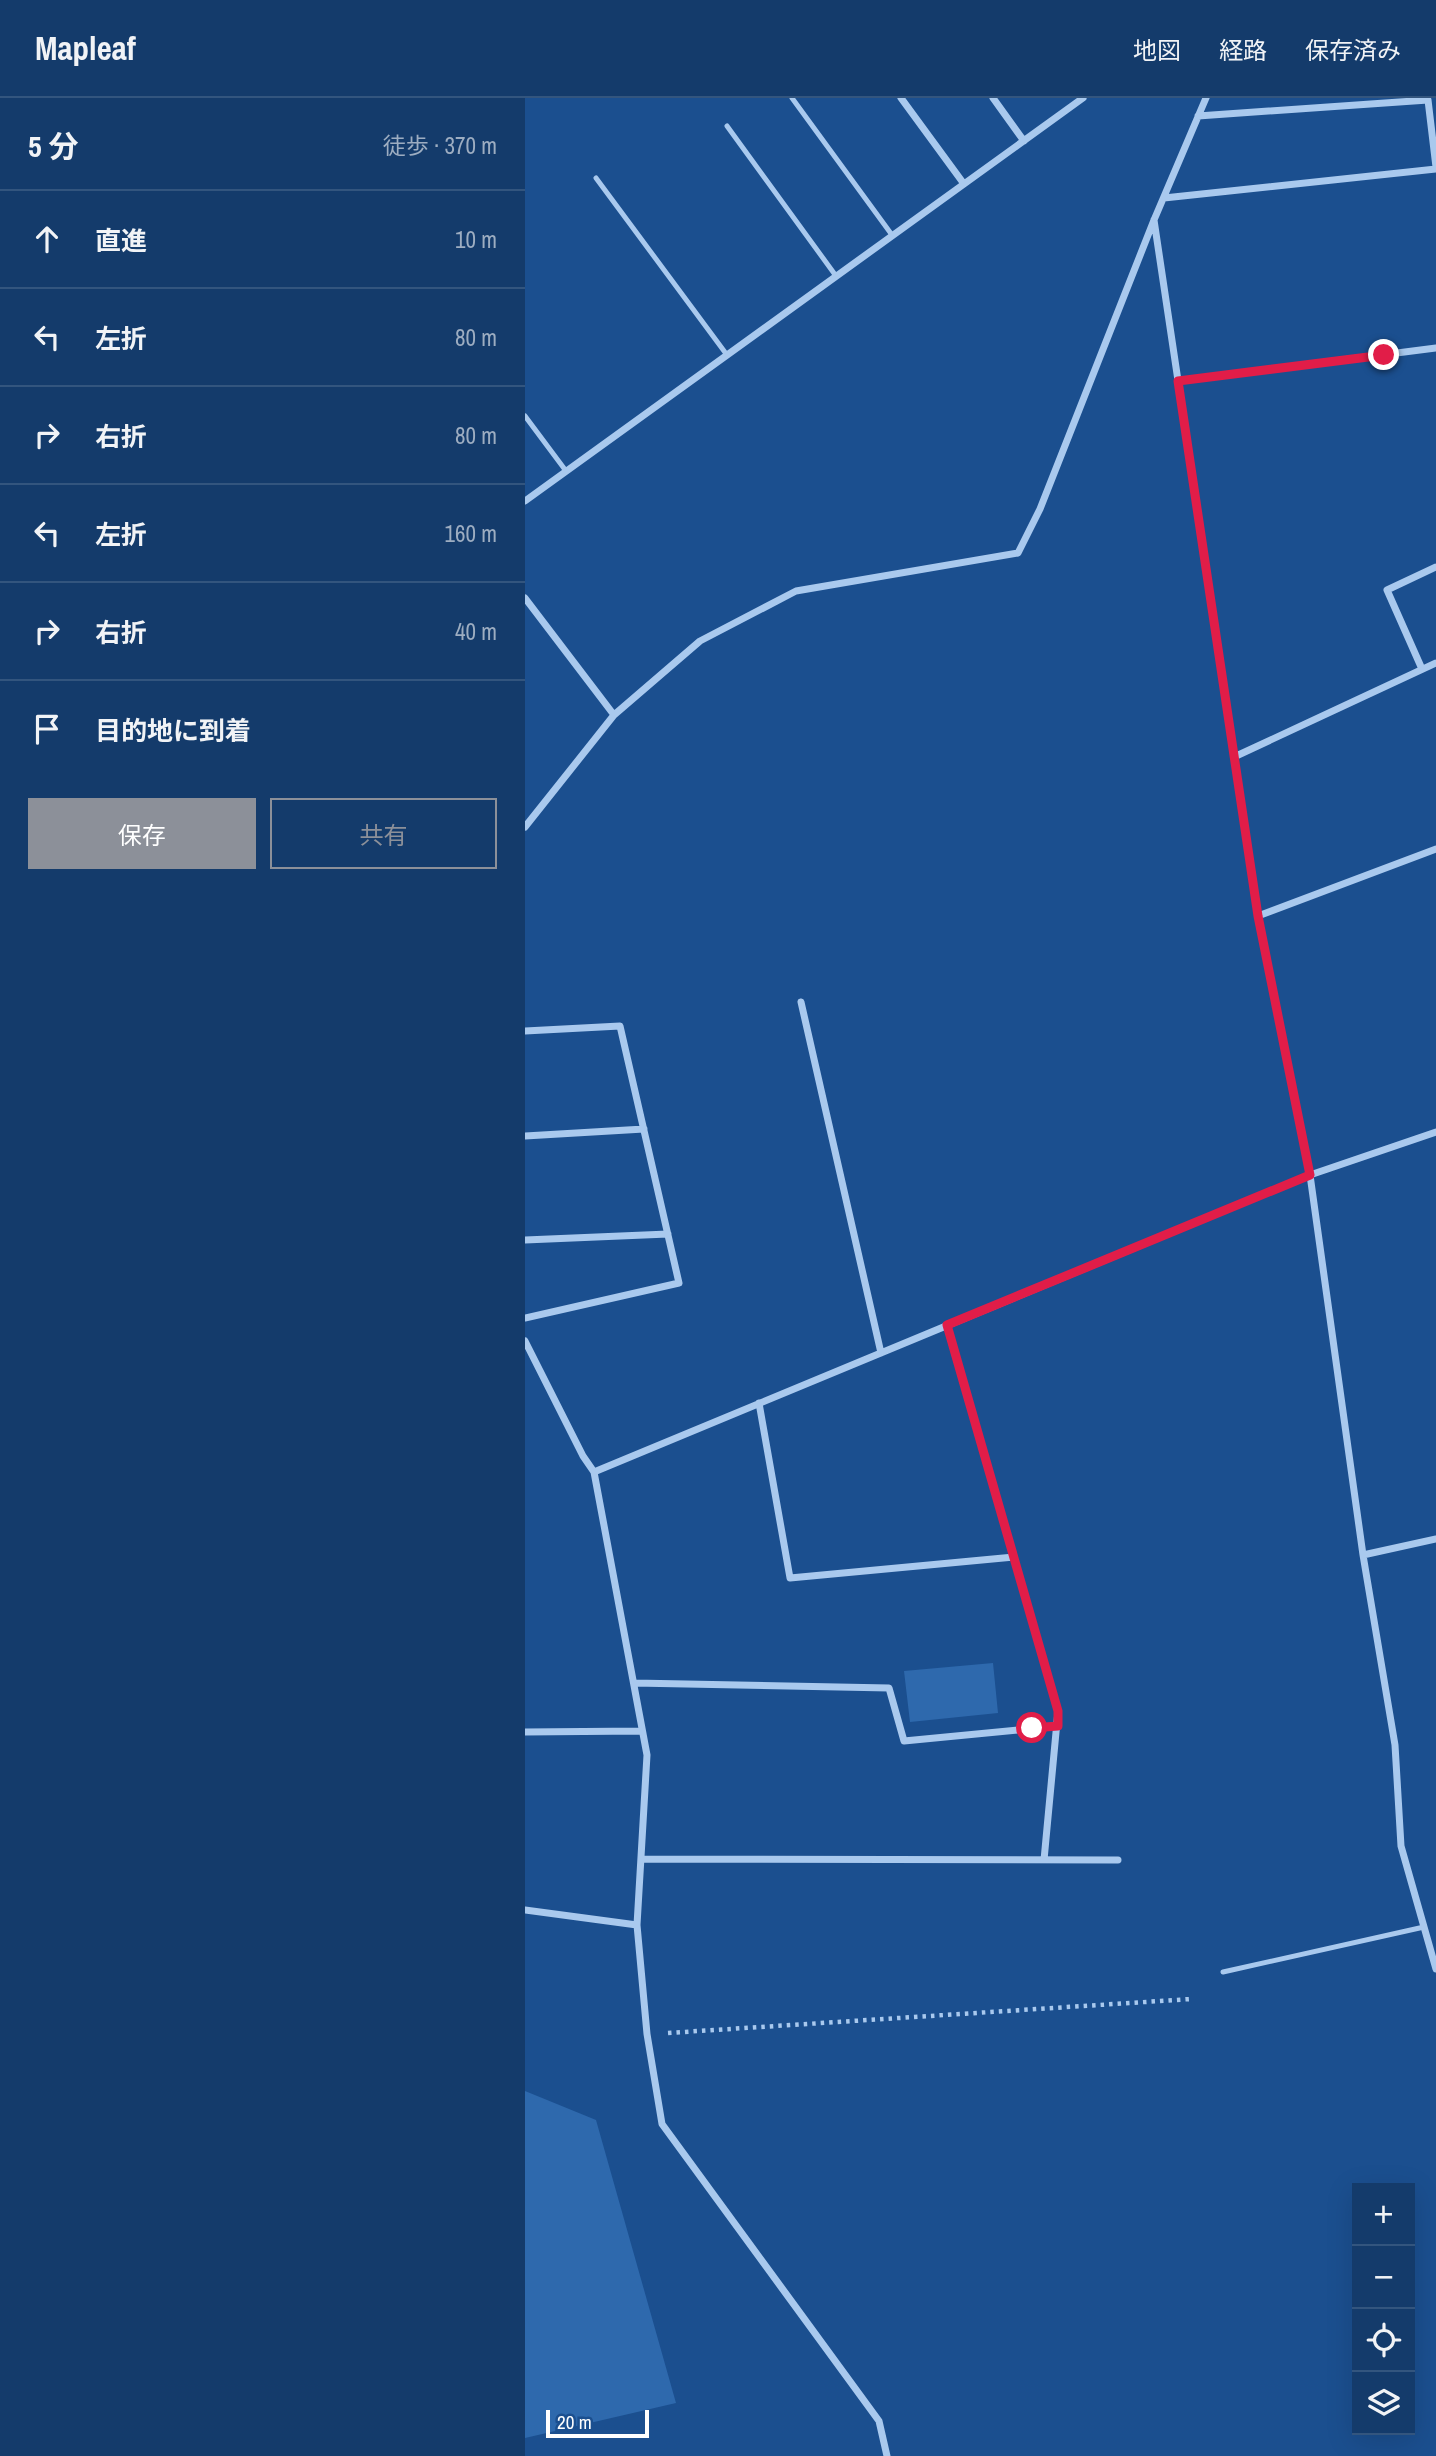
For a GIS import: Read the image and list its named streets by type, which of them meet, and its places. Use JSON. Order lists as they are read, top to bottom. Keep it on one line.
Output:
{"scale_bar":"20 m","page":{"header":"Mapleaf","nav":["地図","経路","保存済み"],"heading":["5 分","徒歩 · 370 m"],"list":[["直進","10 m"],["左折","80 m"],["右折","80 m"],["左折","160 m"],["右折","40 m"],"目的地に到着"],"buttons":["保存","共有"],"map_buttons":["+","−"],"scale":"20 m"}}
